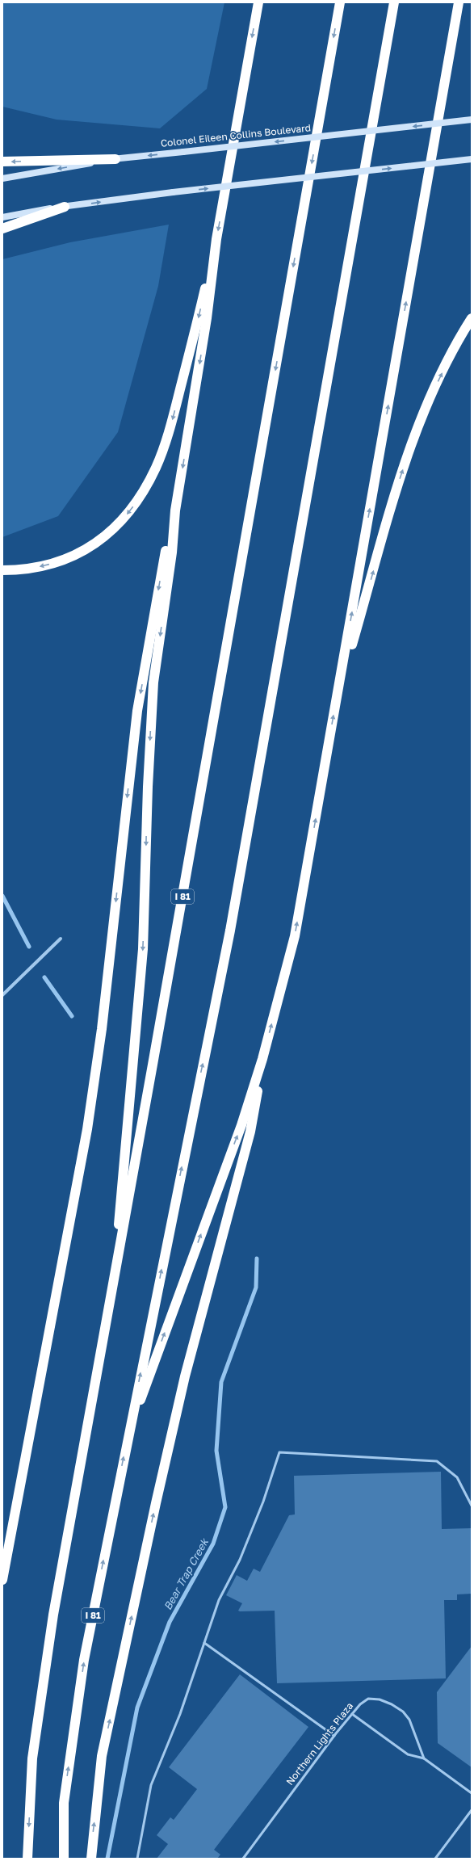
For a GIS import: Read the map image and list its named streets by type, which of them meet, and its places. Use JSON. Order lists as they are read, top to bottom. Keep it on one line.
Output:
{"streets":{"highway":["I 81"],"main road":["Colonel Eileen Collins Boulevard"],"lane":["Northern Lights Plaza"]},"water":["Bear Trap Creek"]}
